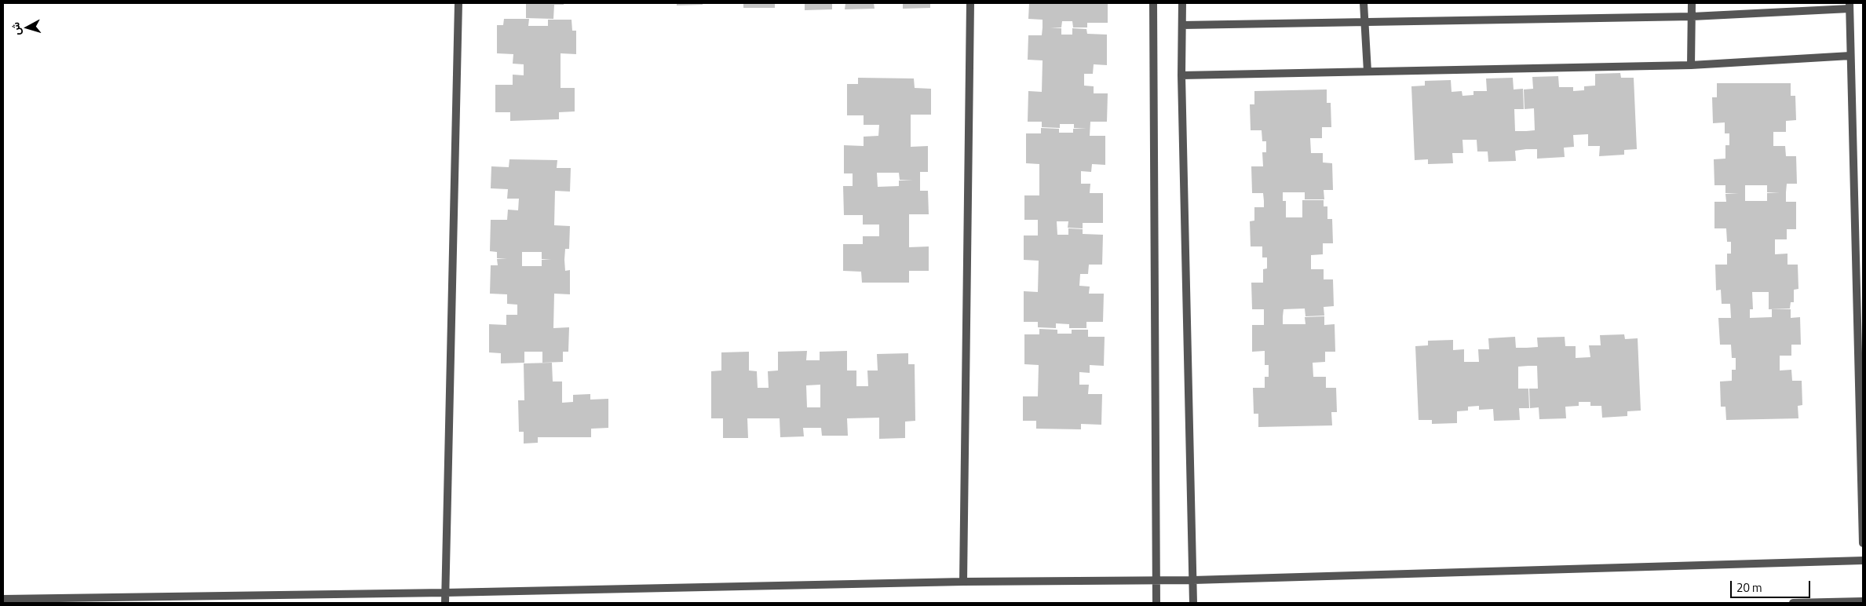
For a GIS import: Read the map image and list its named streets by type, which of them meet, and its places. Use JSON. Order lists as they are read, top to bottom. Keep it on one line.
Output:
{"scale_bar":"20 m","north":"left"}
